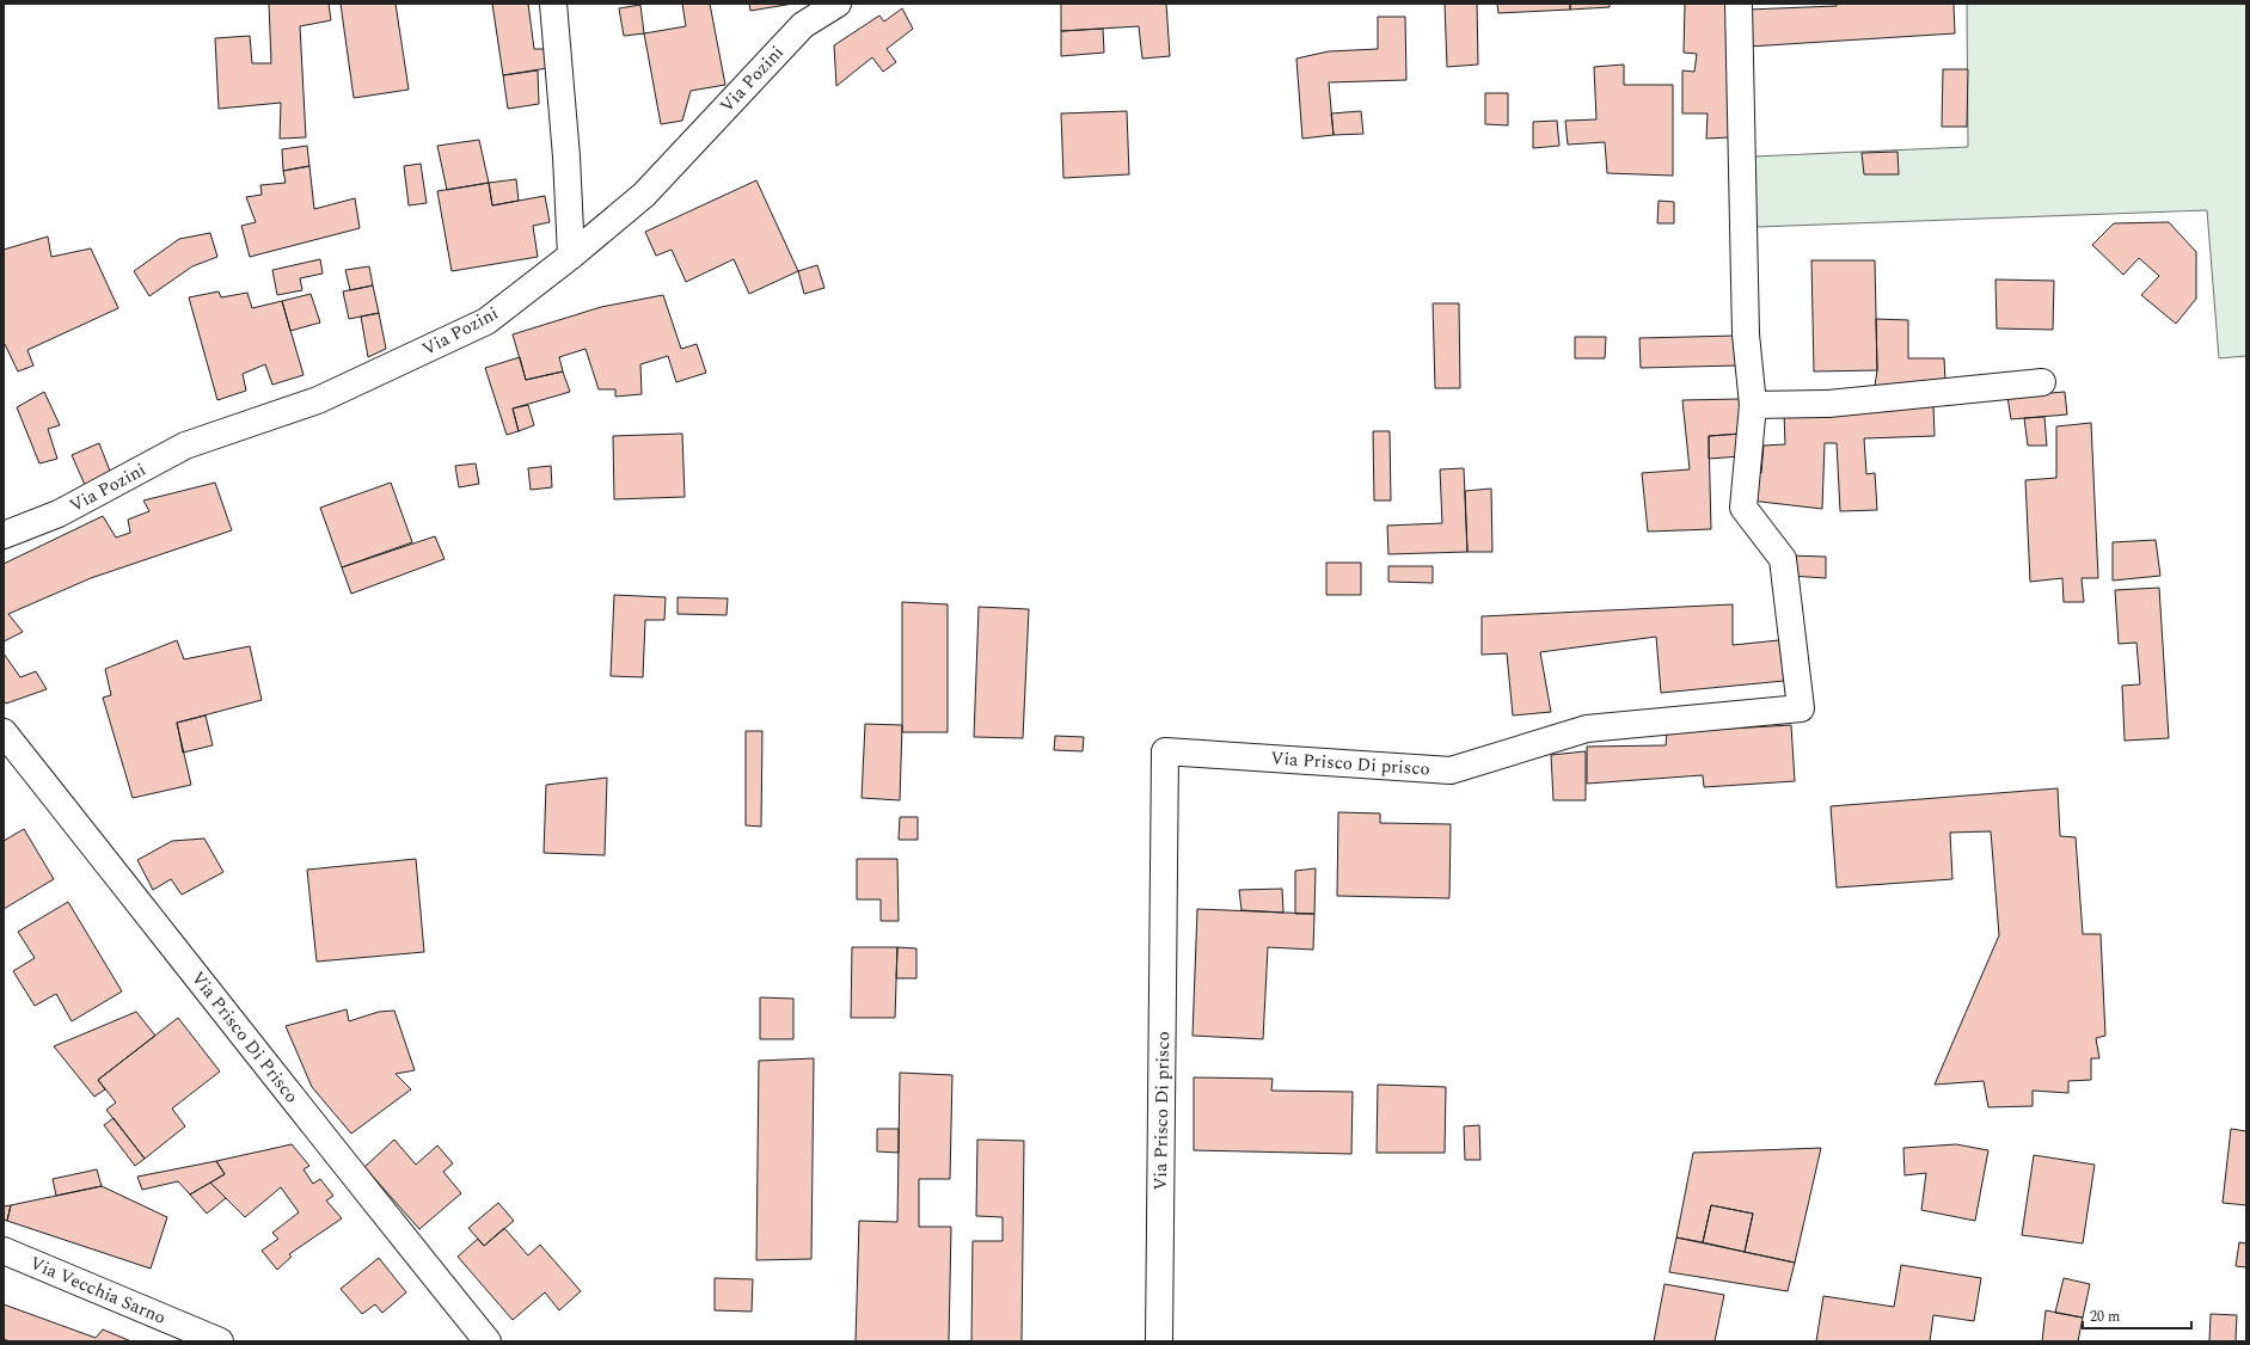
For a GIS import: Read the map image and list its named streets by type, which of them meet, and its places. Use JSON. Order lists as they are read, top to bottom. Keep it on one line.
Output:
{"streets":{"street":["Via Pozini","Via Prisco Di prisco","Via Prisco Di Prisco","Via Vecchia Sarno"]},"scale_bar":"20 m"}
